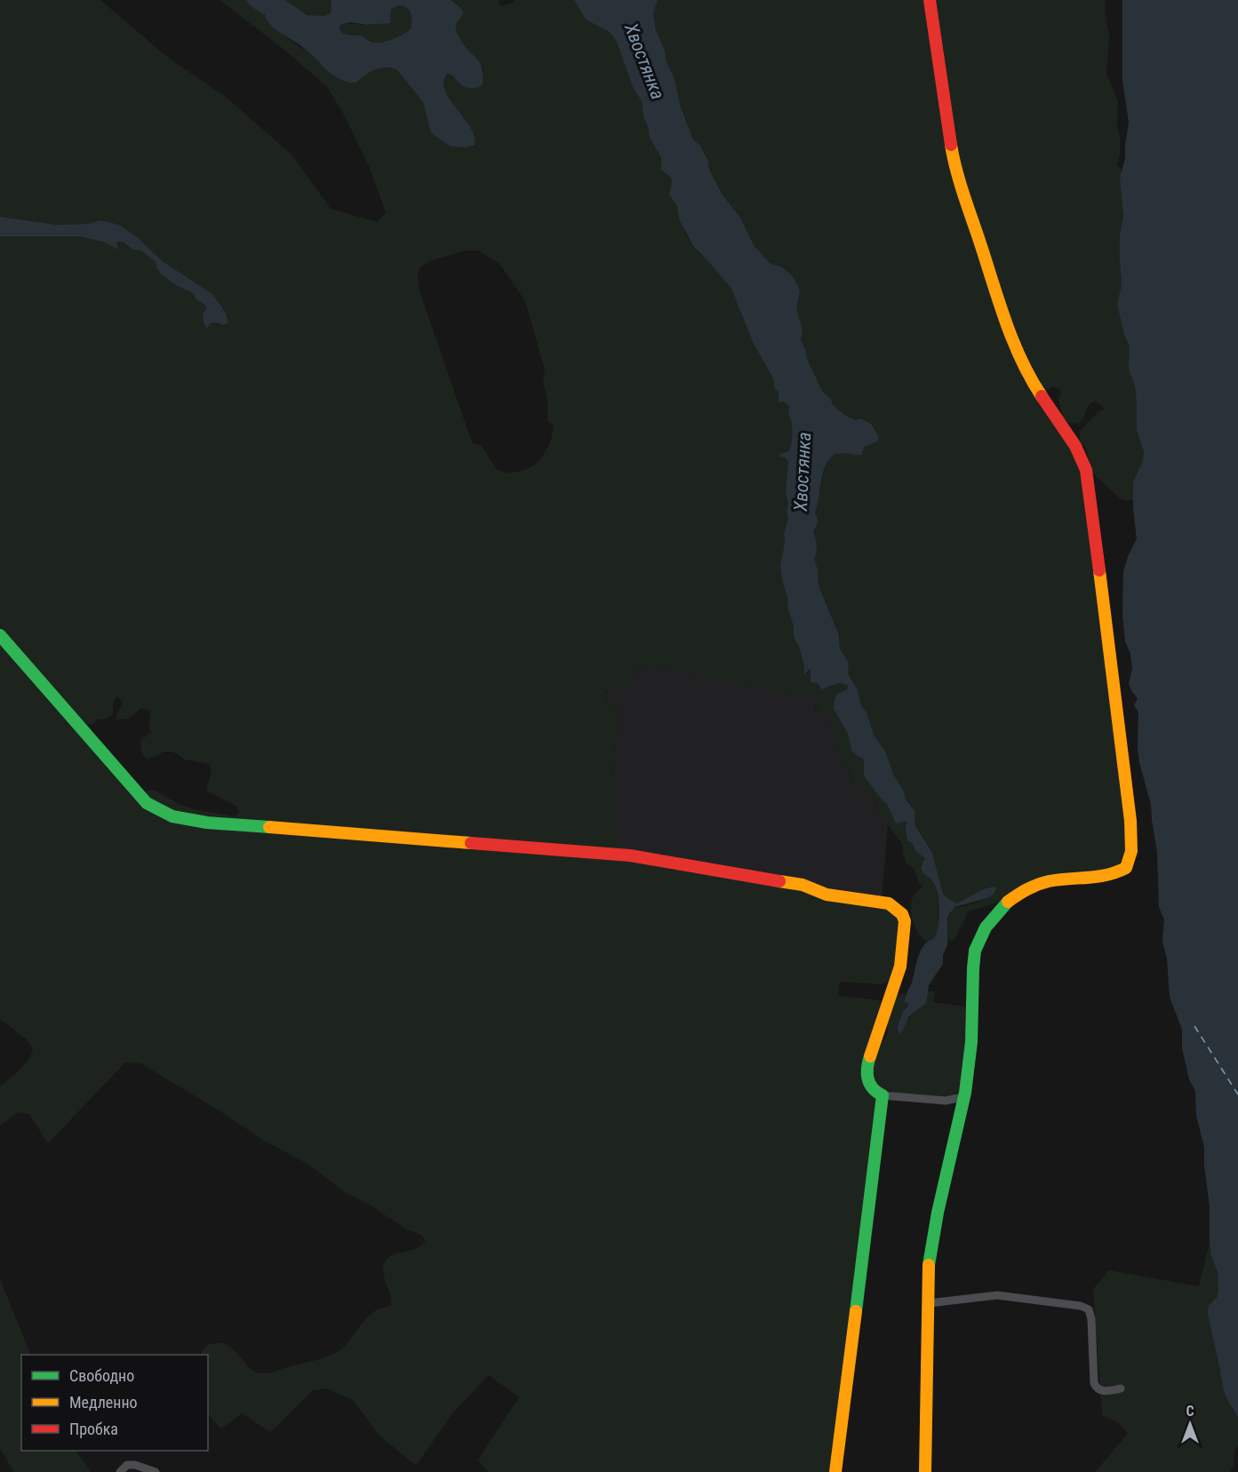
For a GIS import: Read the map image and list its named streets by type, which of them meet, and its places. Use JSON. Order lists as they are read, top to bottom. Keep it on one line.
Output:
{"water":["Хвостянка"],"legend":["Свободно","Медленно","Пробка"],"north":"top"}
